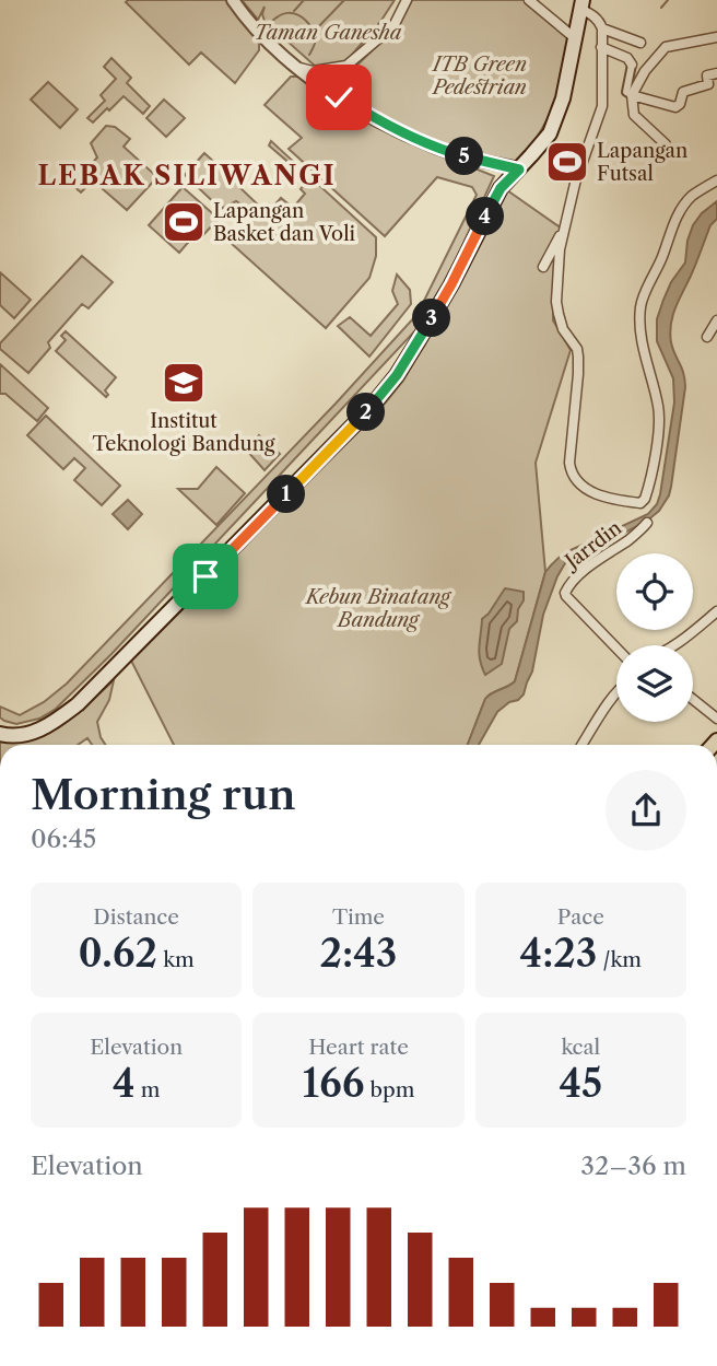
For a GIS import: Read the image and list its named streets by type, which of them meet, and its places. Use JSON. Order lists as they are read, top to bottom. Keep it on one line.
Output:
{"streets":{"street":["Jarrdin"]},"districts":["LEBAK SILIWANGI"],"parks":["Taman Ganesha","ITB Green Pedestrian","Kebun Binatang Bandung"],"places":{"sports":["Lapangan Futsal","Lapangan Basket dan Voli"],"school or university":["Institut Teknologi Bandung"]},"page":{"pins":["5","4","3","2","1"],"heading":["Morning run","06:45"],"stats":[["Distance","0.62 km"],["Time","2:43"],["Pace","4:23 /km"],["Elevation","4 m"],["Heart rate","166 bpm"],["kcal","45"]],"chart":["Elevation","32–36 m"]}}
